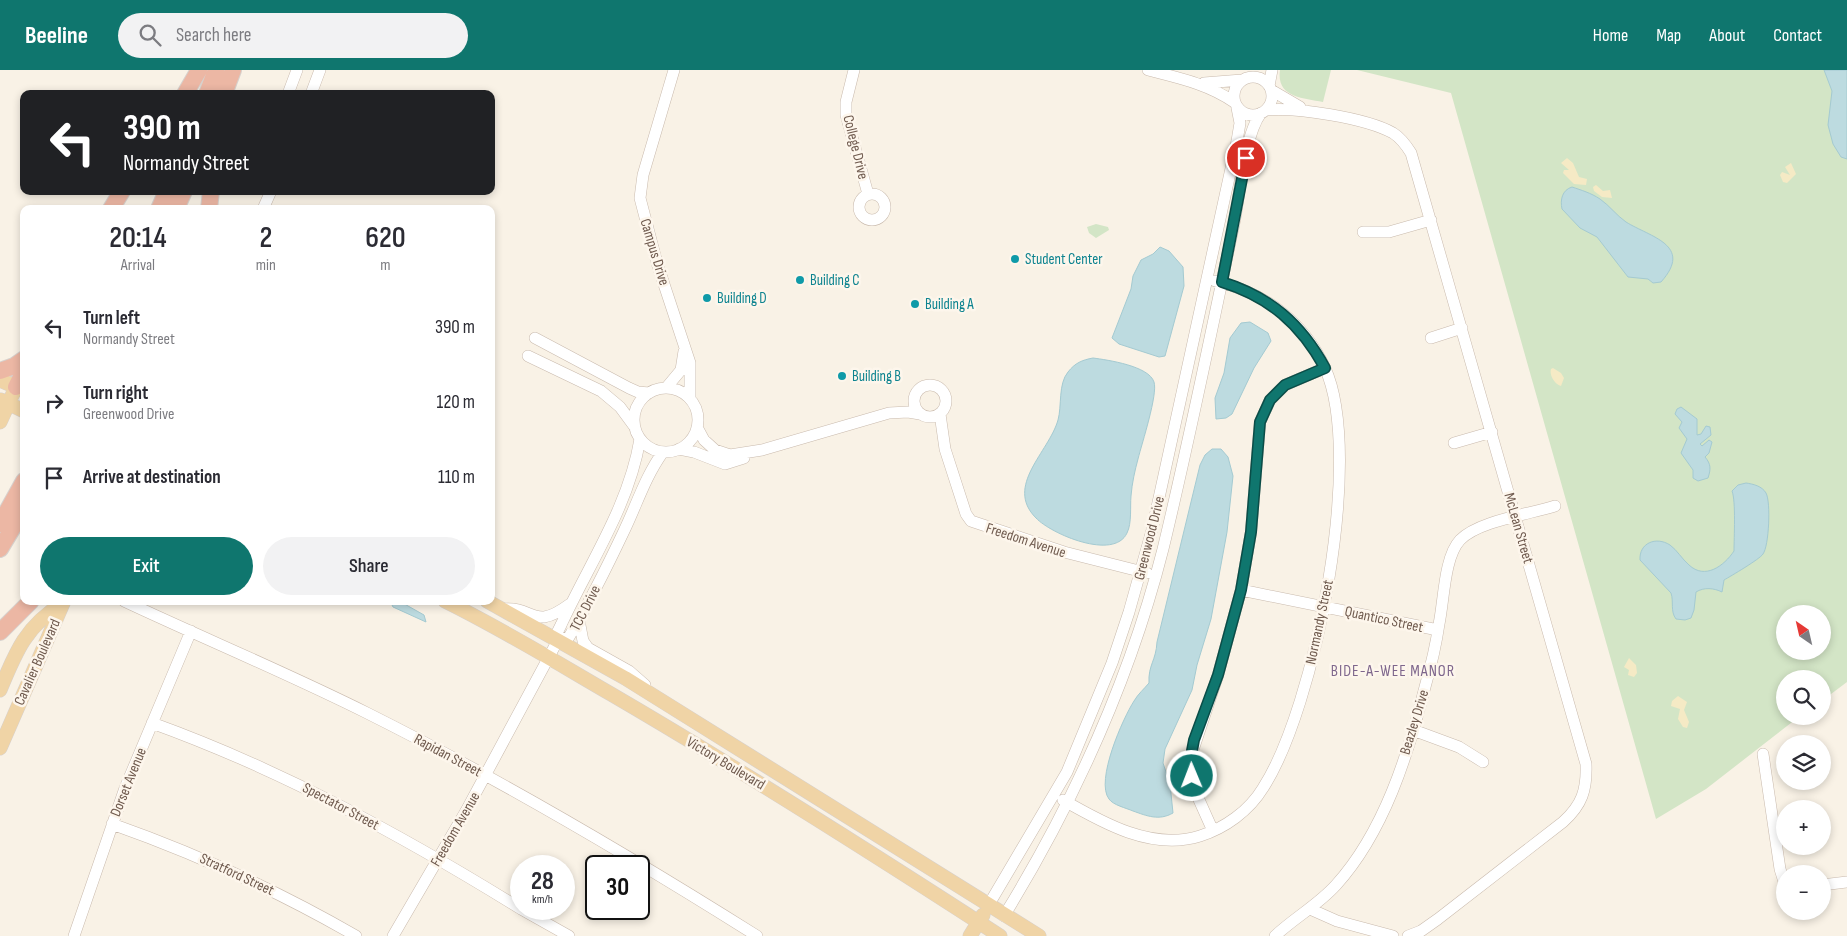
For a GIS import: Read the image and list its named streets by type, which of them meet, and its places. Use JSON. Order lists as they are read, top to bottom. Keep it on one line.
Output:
{"streets":{"main road":["Greenwood Drive","Cavalier Boulevard","Victory Boulevard"],"street":["College Drive","Campus Drive","McLean Street","Freedom Avenue","TCC Drive","Quantico Street","Normandy Street","Beazley Drive","Rapidan Street","Dorset Avenue","Spectator Street","Stratford Street"]},"crossings":[["Campus Drive","Freedom Avenue"],["Campus Drive","TCC Drive"],["McLean Street","Greenwood Drive"],["McLean Street","Beazley Drive"],["Greenwood Drive","Freedom Avenue"],["Greenwood Drive","Normandy Street"],["Greenwood Drive","Victory Boulevard"],["Freedom Avenue","TCC Drive"],["Freedom Avenue","Rapidan Street"],["Freedom Avenue","Victory Boulevard"],["Freedom Avenue","Spectator Street"],["TCC Drive","Victory Boulevard"],["Quantico Street","Normandy Street"],["Quantico Street","Beazley Drive"],["Rapidan Street","Dorset Avenue"],["Dorset Avenue","Spectator Street"],["Dorset Avenue","Stratford Street"]],"districts":["BIDE-A-WEE MANOR"],"places":["Student Center","Building C","Building D","Building A","Building B"],"north":"top left","page":{"header":"Beeline","search":"Search here","nav":["Home","Map","About","Contact"],"turn":["390 m","Normandy Street"],"eta":["20:14","Arrival","2","min","620","m"],"list":[{"name":"Turn left","note":"Normandy Street","value":"390 m"},{"name":"Turn right","note":"Greenwood Drive","value":"120 m"},{"name":"Arrive at destination","value":"110 m"}],"buttons":["Exit","Share"],"map_buttons":["+","−"],"speed":"28 km/h","limit":"30"}}
